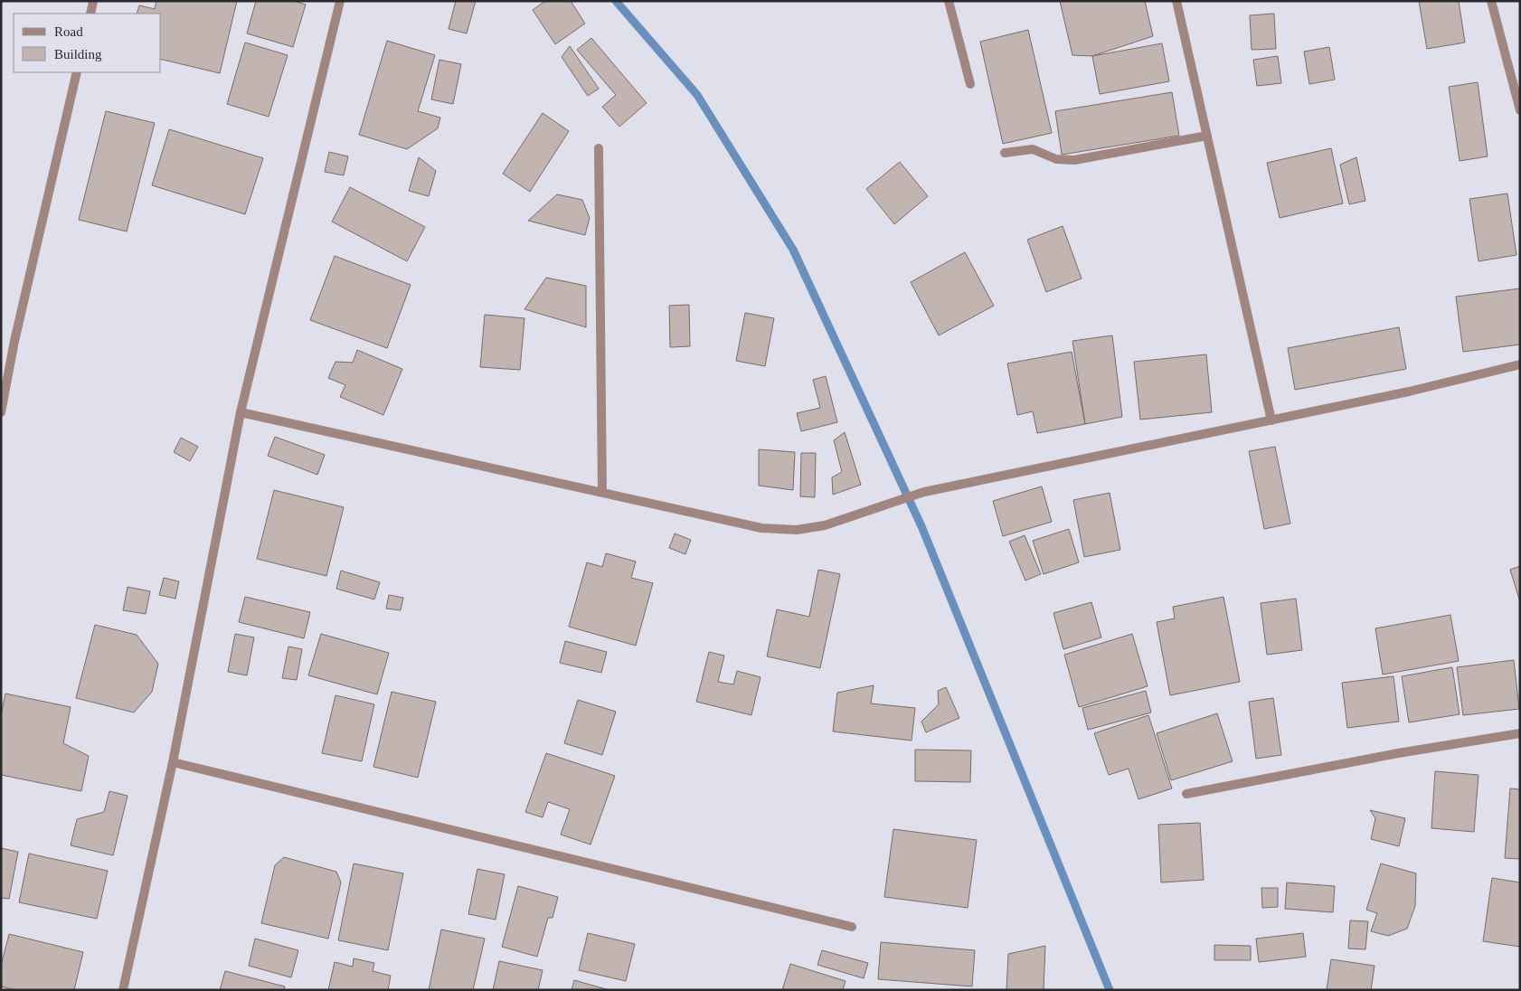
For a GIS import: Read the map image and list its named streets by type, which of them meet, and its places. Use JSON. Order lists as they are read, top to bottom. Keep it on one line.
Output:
{"legend":["Road","Building"]}
